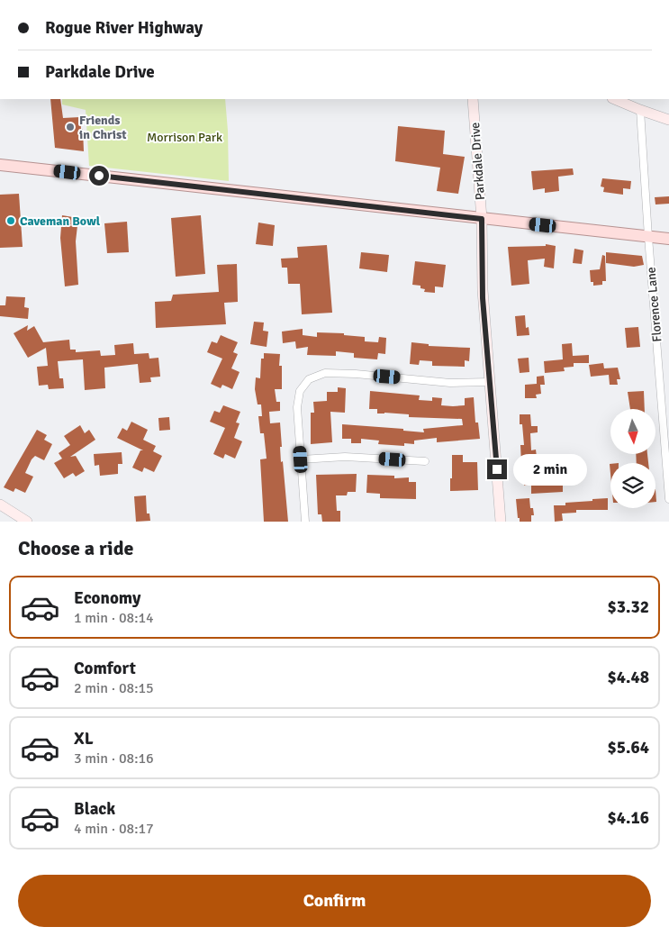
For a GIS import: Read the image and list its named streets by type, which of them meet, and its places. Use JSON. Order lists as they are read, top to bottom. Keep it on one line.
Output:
{"streets":{"main road":["Parkdale Drive"],"street":["Florence Lane"]},"parks":["Morrison Park"],"places":["Friends in Christ","Caveman Bowl"],"north":"bottom","page":{"banner":["Rogue River Highway","Parkdale Drive"],"bubble":"2 min","heading":"Choose a ride","list":[{"name":"Economy","note":"1 min · 08:14","value":"$3.32"},{"name":"Comfort","note":"2 min · 08:15","value":"$4.48"},{"name":"XL","note":"3 min · 08:16","value":"$5.64"},{"name":"Black","note":"4 min · 08:17","value":"$4.16"}],"buttons":"Confirm"}}
